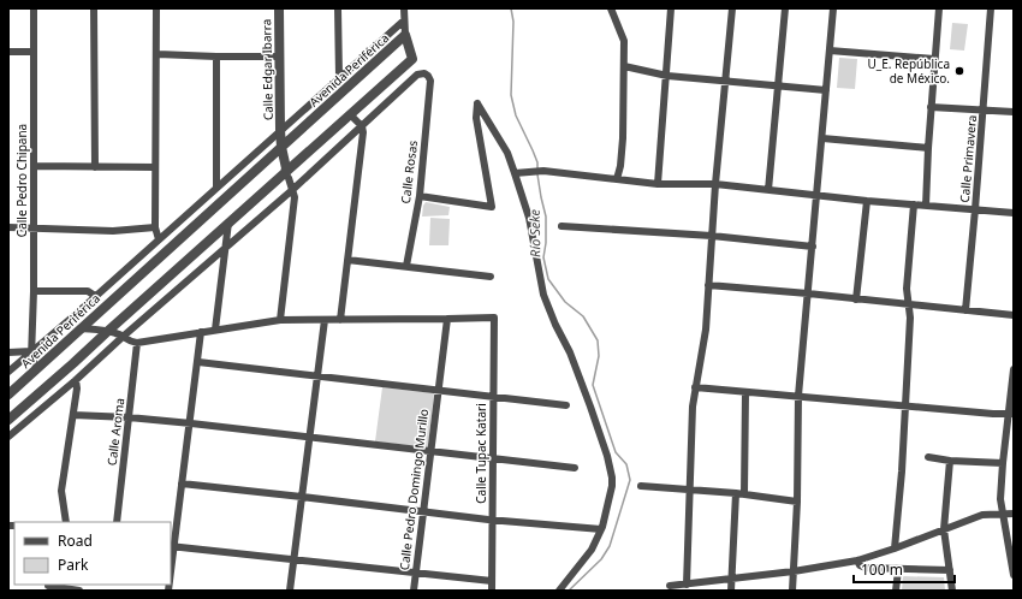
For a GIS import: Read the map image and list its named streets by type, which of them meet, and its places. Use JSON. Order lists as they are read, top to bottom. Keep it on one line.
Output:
{"streets":{"street":["Calle Edgar Ibarra","Avenida Periférica","Calle Primavera","Calle Rosas","Calle Pedro Chipana","Calle Aroma","Calle Tupac Katari","Calle Pedro Domingo Murillo"]},"crossings":[["Calle Edgar Ibarra","Avenida Periférica"],["Calle Tupac Katari","Calle Pedro Domingo Murillo"]],"water":["Río Seke"],"places":["U_E. República de México."],"legend":["Road","Park"],"scale_bar":"100 m"}
